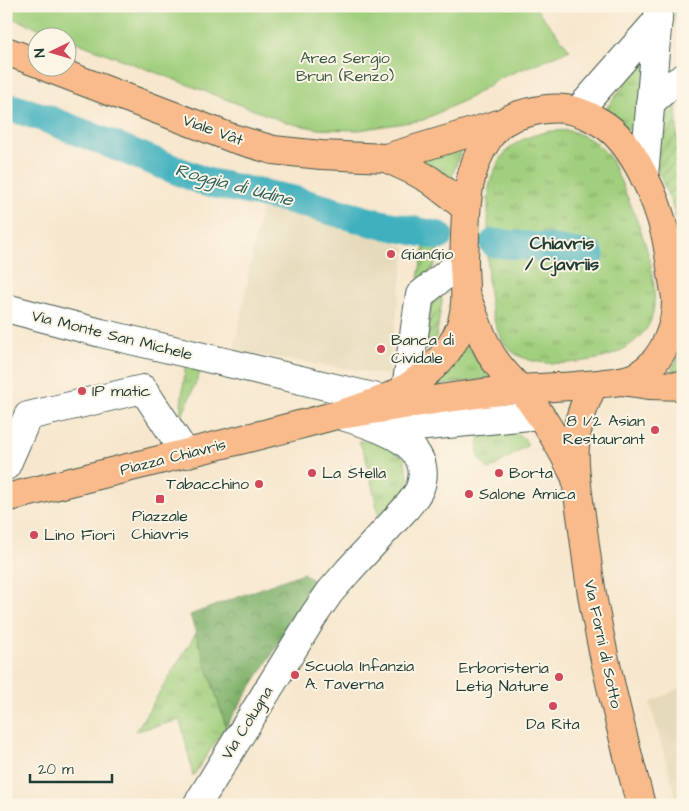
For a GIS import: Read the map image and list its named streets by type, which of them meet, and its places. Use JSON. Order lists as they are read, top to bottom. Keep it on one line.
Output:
{"streets":{"main road":["Viale Vât","Piazza Chiavris","Via Forni di Sotto"],"street":["Via Monte San Michele","Via Colugna"]},"crossings":[["Viale Vât","Piazza Chiavris"],["Via Monte San Michele","Piazza Chiavris"],["Piazza Chiavris","Via Forni di Sotto"]],"districts":["Chiavris / Cjavriis"],"water":["Roggia di Udine"],"parks":["Area Sergio Brun (Renzo)"],"places":{"other":["GianGio","Banca di Cividale","IP matic","8 1/2 Asian Restaurant","La Stella","Borta","Tabacchino","Salone Amica","Lino Fiori","Scuola Infanzia A. Taverna","Erboristeria Letig Nature","Da Rita"],"transit":["Piazzale Chiavris"]},"scale_bar":"20 m","north":"left"}
